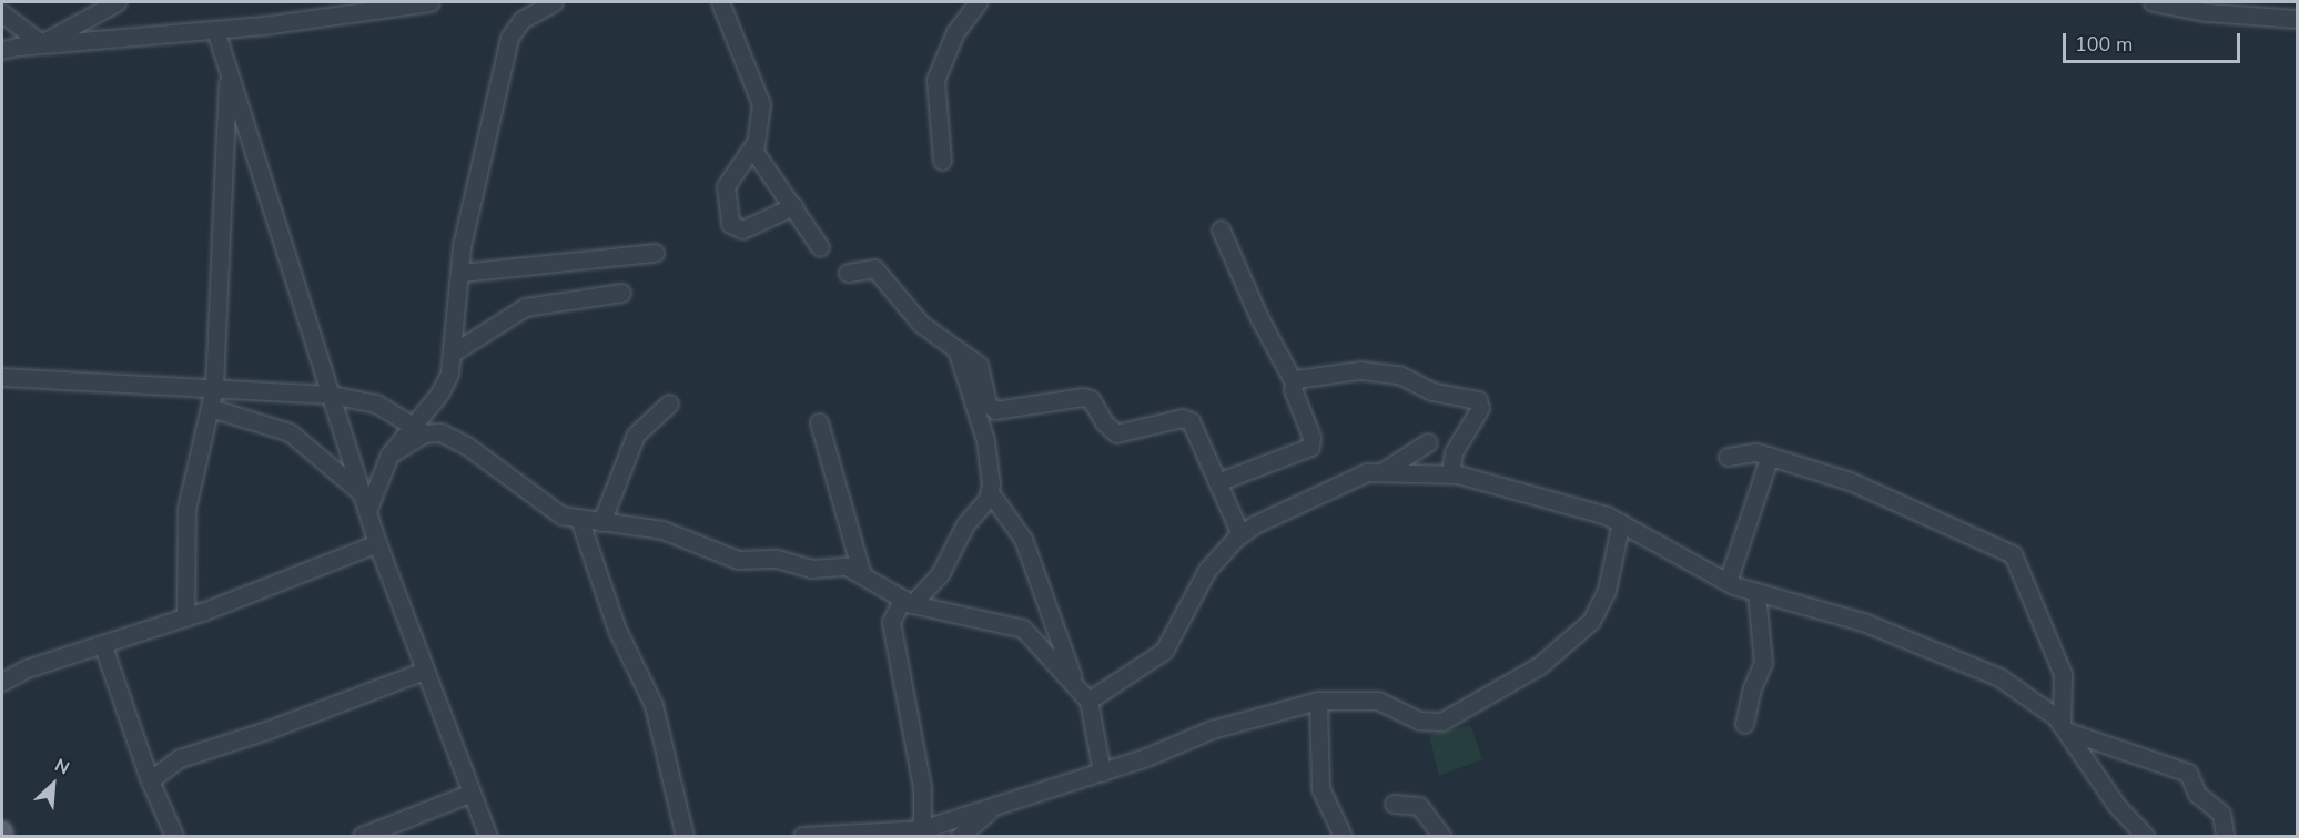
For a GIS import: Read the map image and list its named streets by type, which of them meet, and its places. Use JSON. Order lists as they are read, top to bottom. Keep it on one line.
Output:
{"scale_bar":"100 m","north":"top right"}
